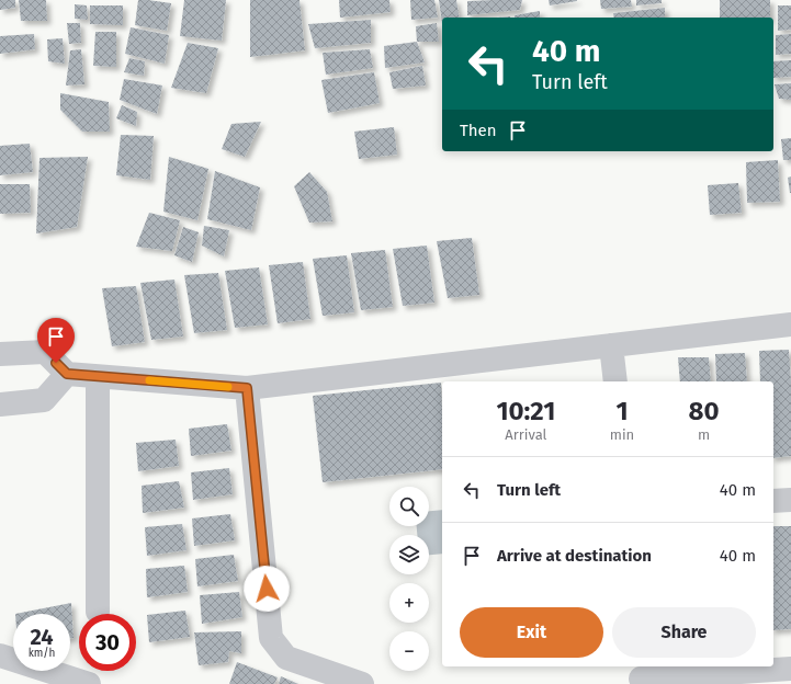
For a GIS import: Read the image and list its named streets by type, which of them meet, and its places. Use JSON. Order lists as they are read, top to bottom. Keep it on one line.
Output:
{"page":{"turn":["40 m","Turn left"],"then":"Then","eta":["10:21","Arrival","1","min","80","m"],"list":[{"name":"Turn left","value":"40 m"},{"name":"Arrive at destination","value":"40 m"}],"map_buttons":["+","−"],"buttons":["Exit","Share"],"speed":"24 km/h","limit":"30"}}
